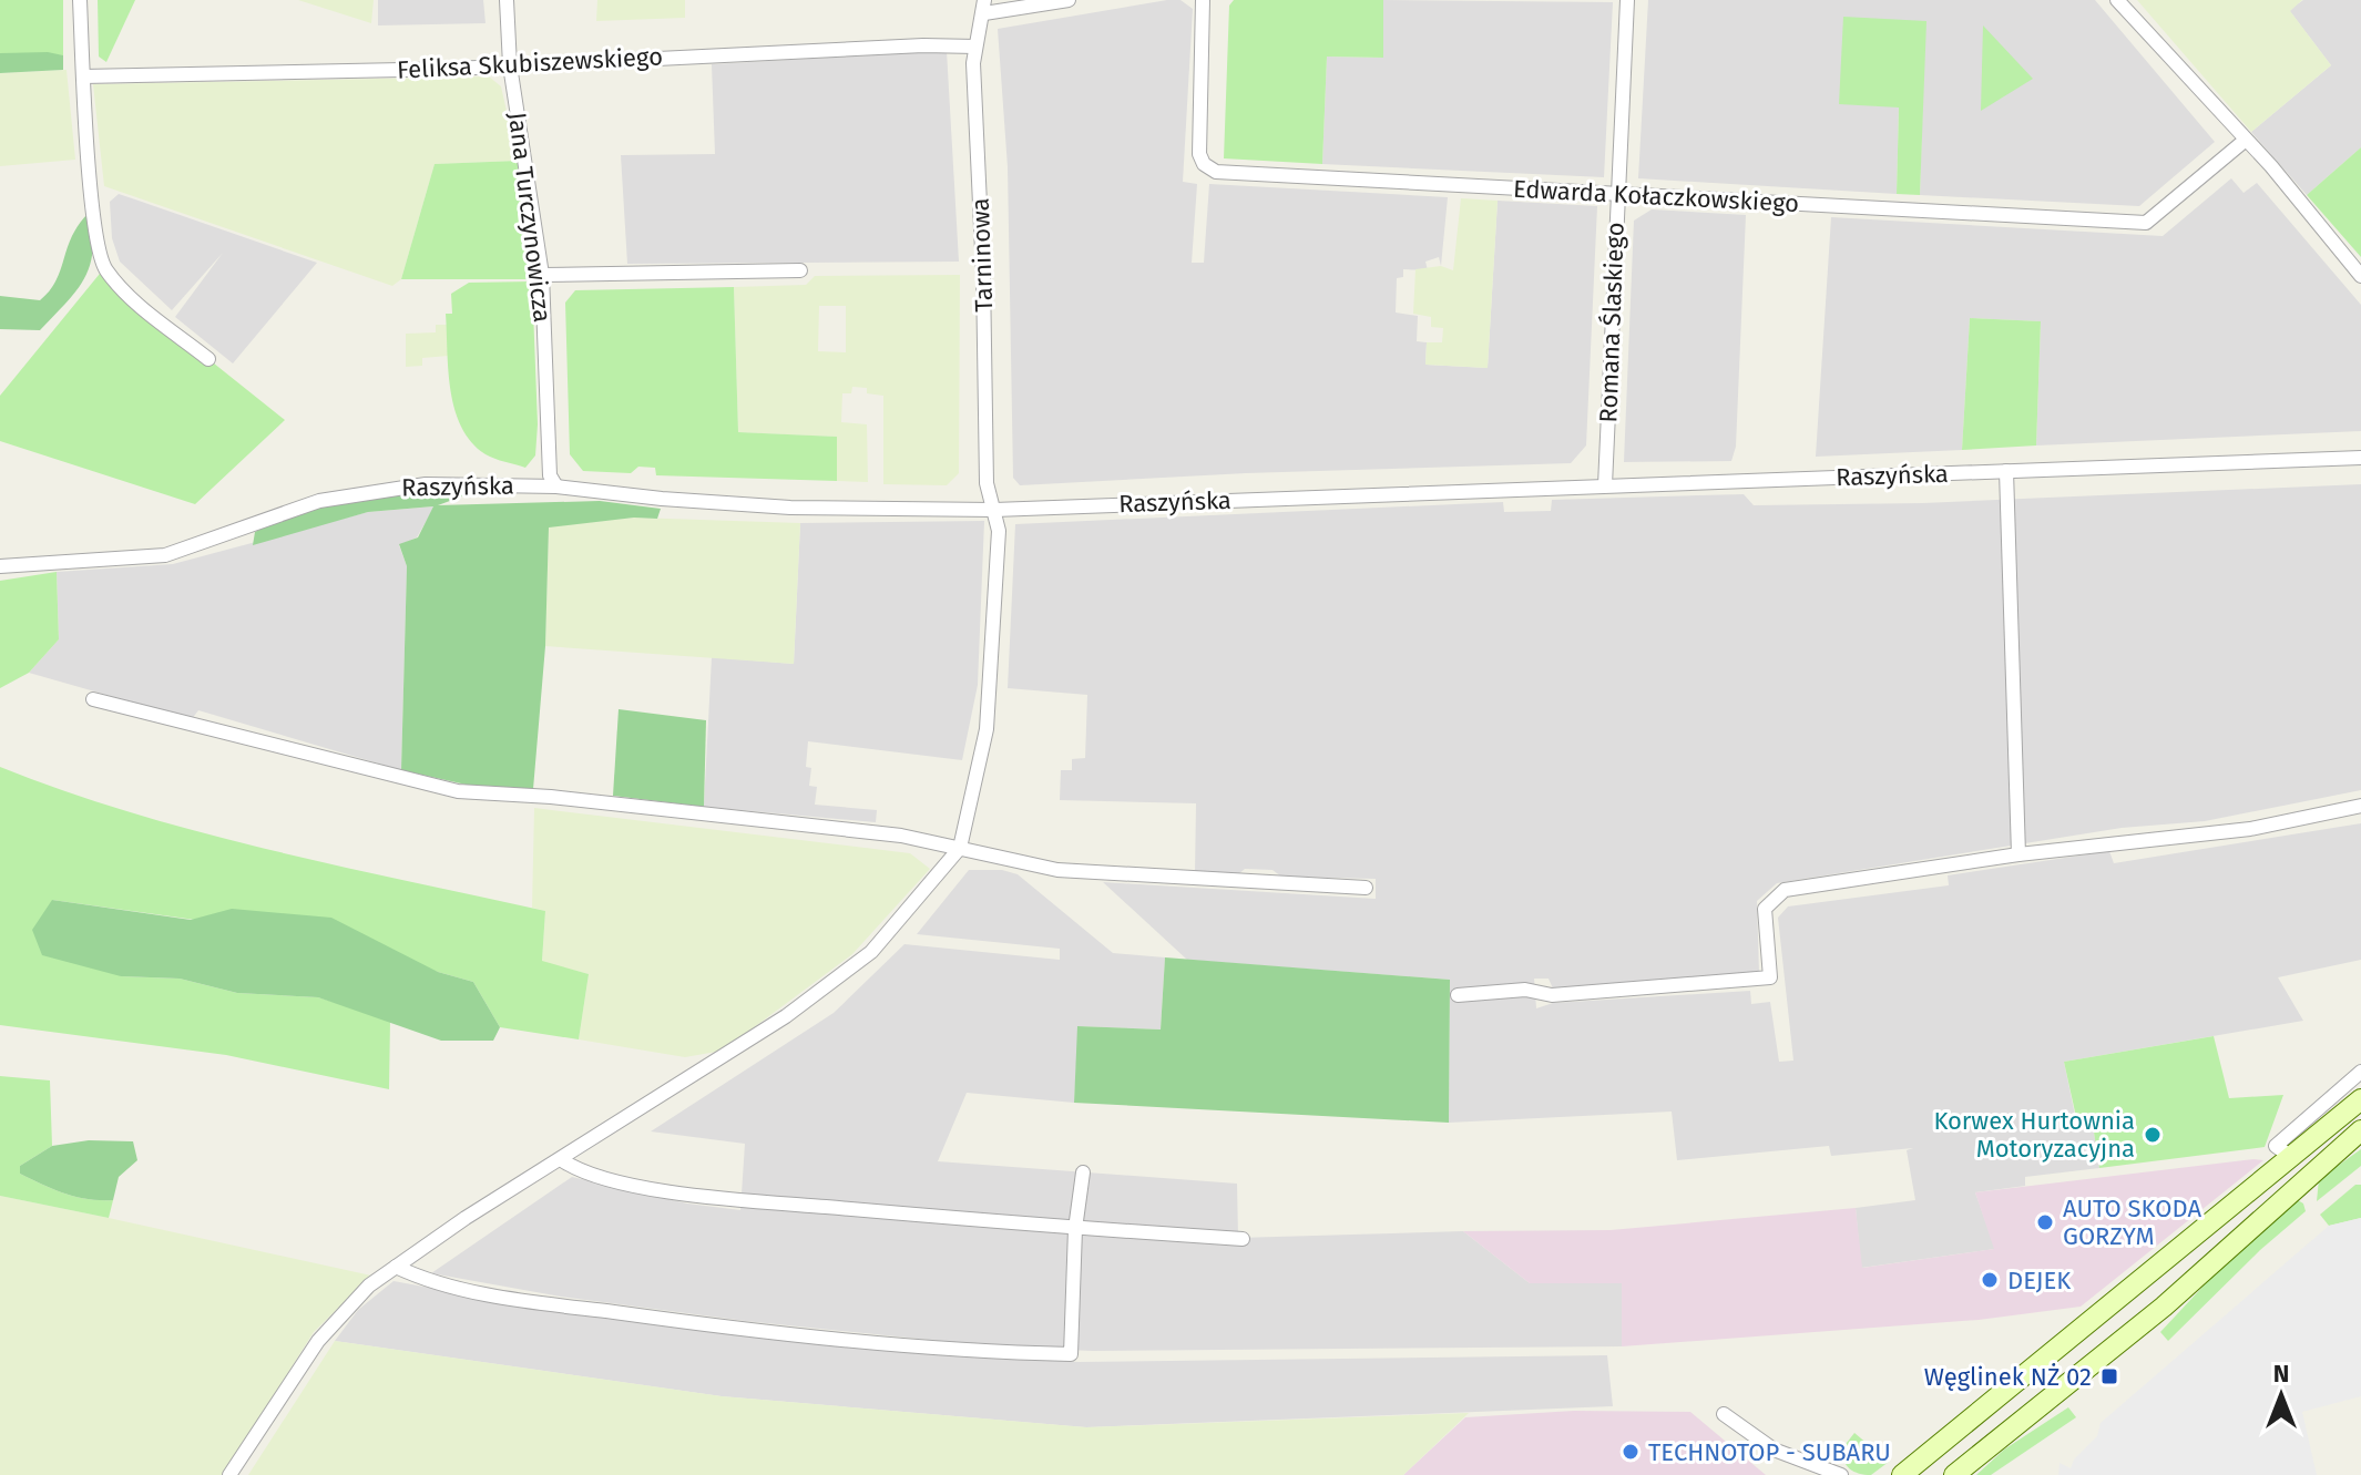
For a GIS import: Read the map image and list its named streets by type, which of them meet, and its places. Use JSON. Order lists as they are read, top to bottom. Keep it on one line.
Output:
{"streets":{"street":["Feliksa Skubiszewskiego","Edwarda Kołaczkowskiego","Jana Turczynowicza","Tarninowa","Romana Ślaskiego","Raszyńska"]},"crossings":[["Feliksa Skubiszewskiego","Jana Turczynowicza"],["Feliksa Skubiszewskiego","Tarninowa"],["Edwarda Kołaczkowskiego","Romana Ślaskiego"],["Jana Turczynowicza","Raszyńska"],["Tarninowa","Raszyńska"],["Romana Ślaskiego","Raszyńska"]],"places":{"other":["Korwex Hurtownia Motoryzacyjna","AUTO SKODA GORZYM","DEJEK","TECHNOTOP - SUBARU"],"transit":["Węglinek NŻ 02"]},"north":"top"}
